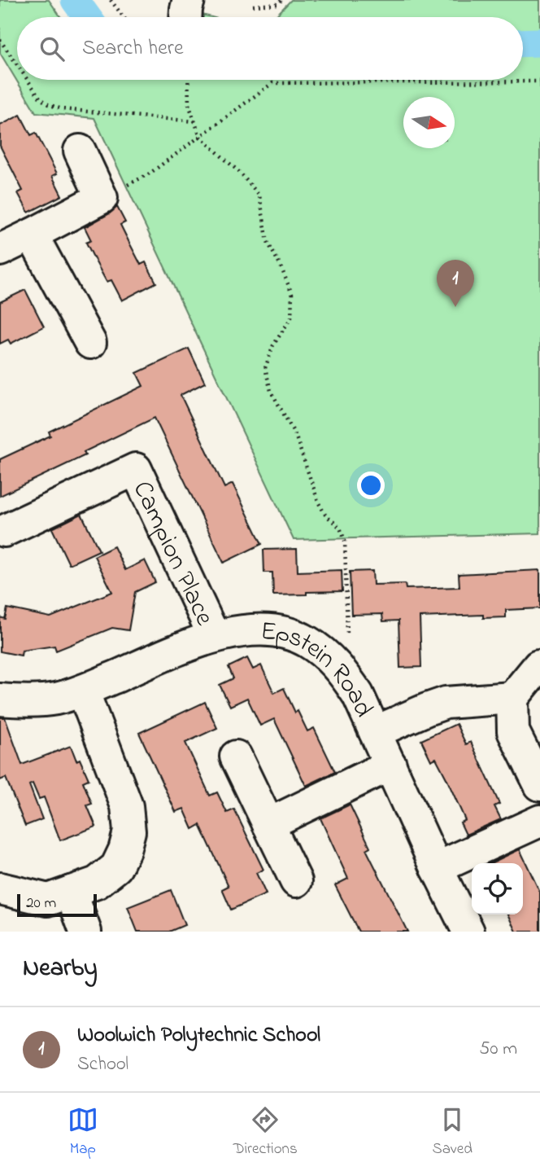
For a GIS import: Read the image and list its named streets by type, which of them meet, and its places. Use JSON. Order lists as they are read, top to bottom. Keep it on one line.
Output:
{"streets":{"street":["Campion Place","Epstein Road"]},"crossings":[["Campion Place","Epstein Road"]],"scale_bar":"20 m","north":"right","page":{"search":"Search here","pins":"1","scale":"20 m","heading":"Nearby","list":[{"mark":"1","name":"Woolwich Polytechnic School","note":"School","value":"50 m"}],"nav":["Map","Directions","Saved"]}}
